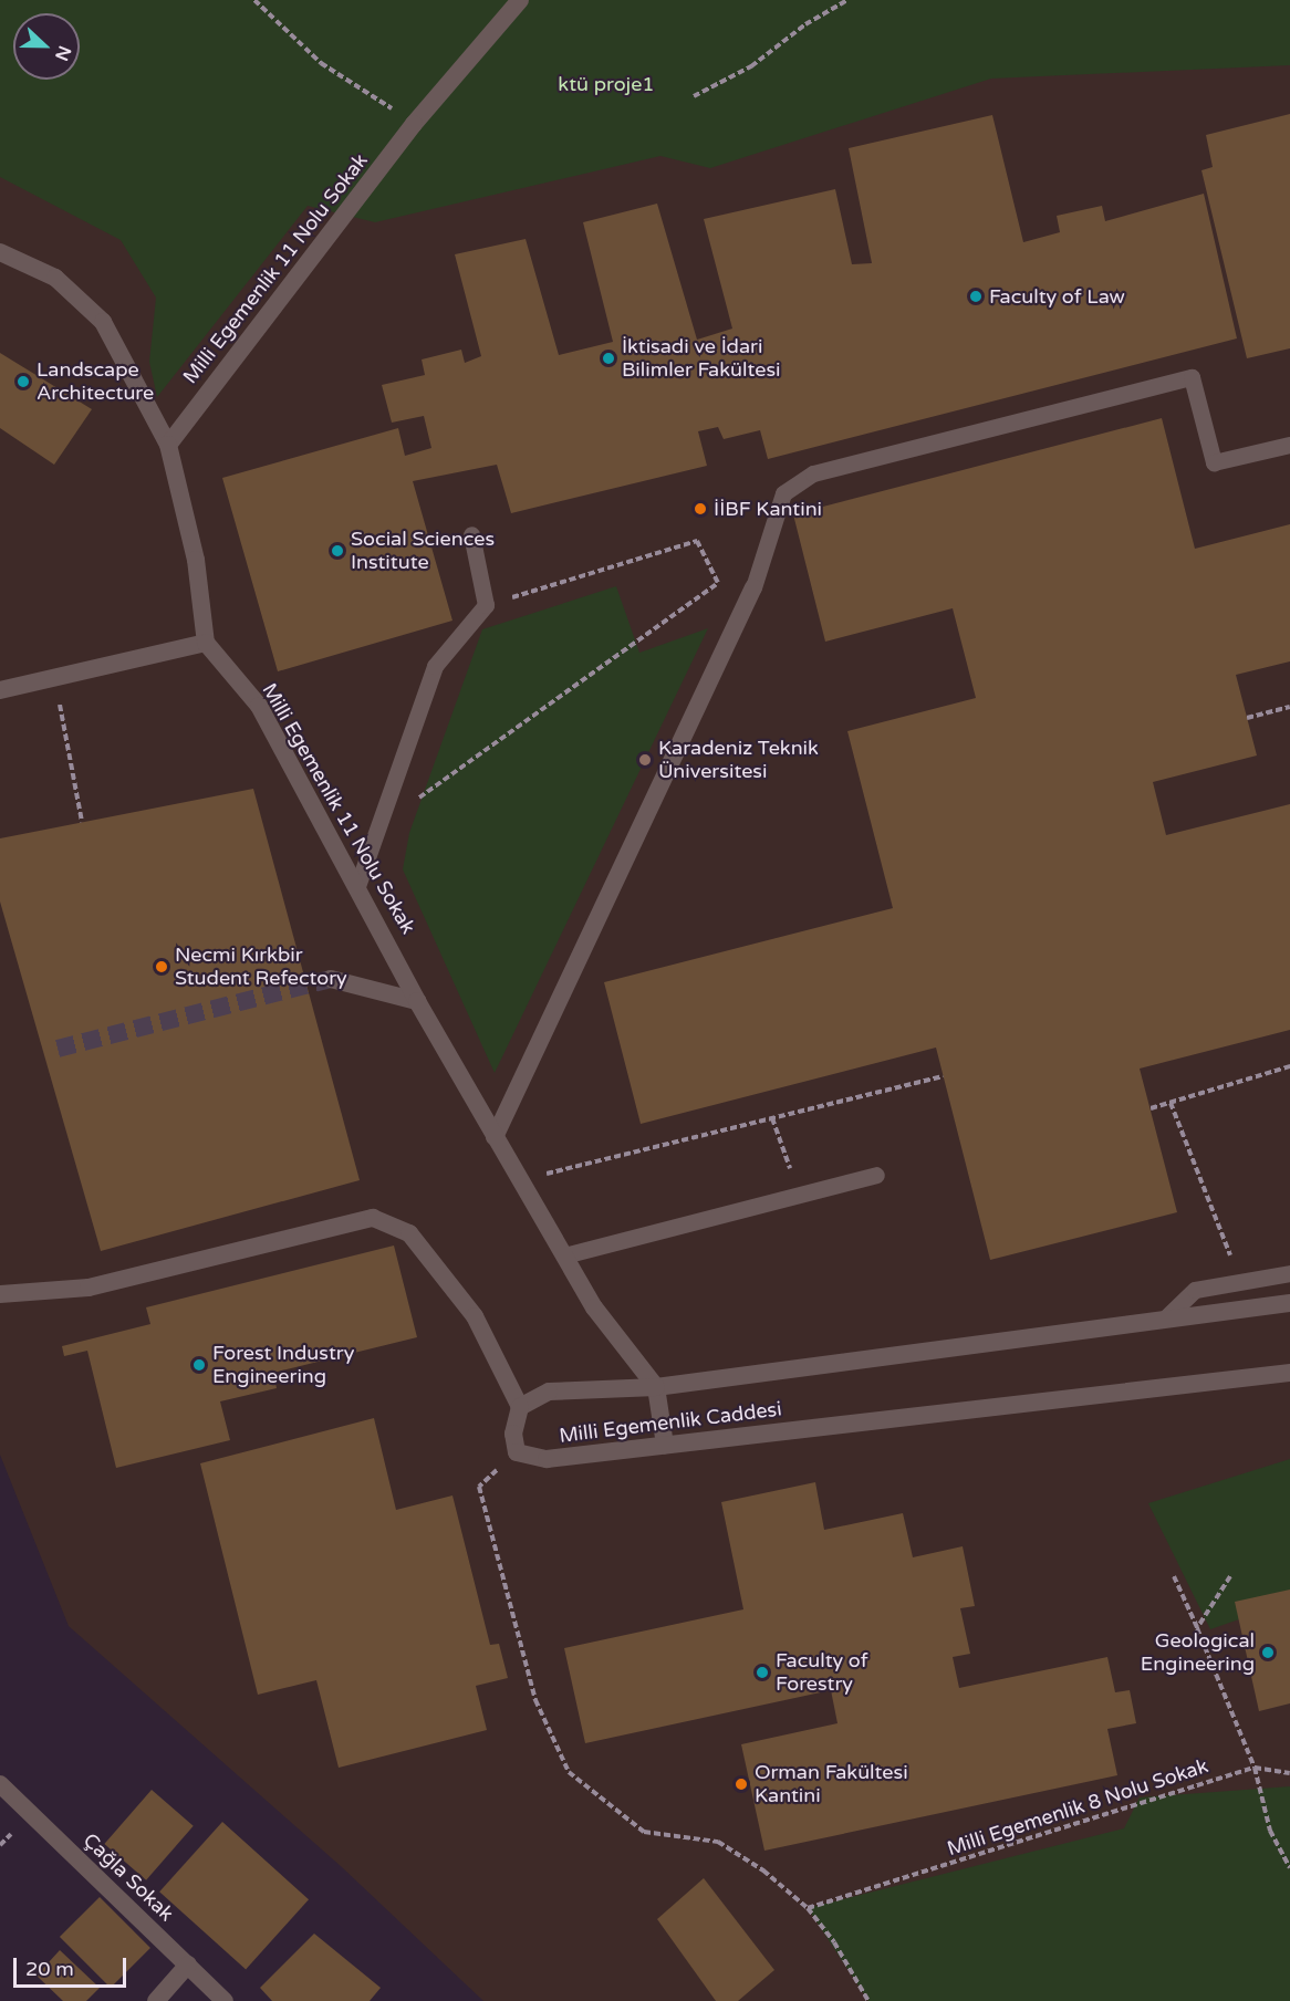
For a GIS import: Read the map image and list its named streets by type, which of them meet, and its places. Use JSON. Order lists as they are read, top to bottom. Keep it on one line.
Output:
{"streets":{"street":["Milli Egemenlik 11 Nolu Sokak","Milli Egemenlik Caddesi","Çağla Sokak"],"path":["Milli Egemenlik 8 Nolu Sokak"]},"crossings":[["Milli Egemenlik 11 Nolu Sokak","Milli Egemenlik Caddesi"]],"parks":["ktü proje1"],"places":["Faculty of Law","İktisadi ve İdari Bilimler Fakültesi","Landscape Architecture","İİBF Kantini","Social Sciences Institute","Karadeniz Teknik Üniversitesi","Necmi Kırkbir Student Refectory","Forest Industry Engineering","Geological Engineering","Faculty of Forestry","Orman Fakültesi Kantini"],"scale_bar":"20 m","north":"right"}
